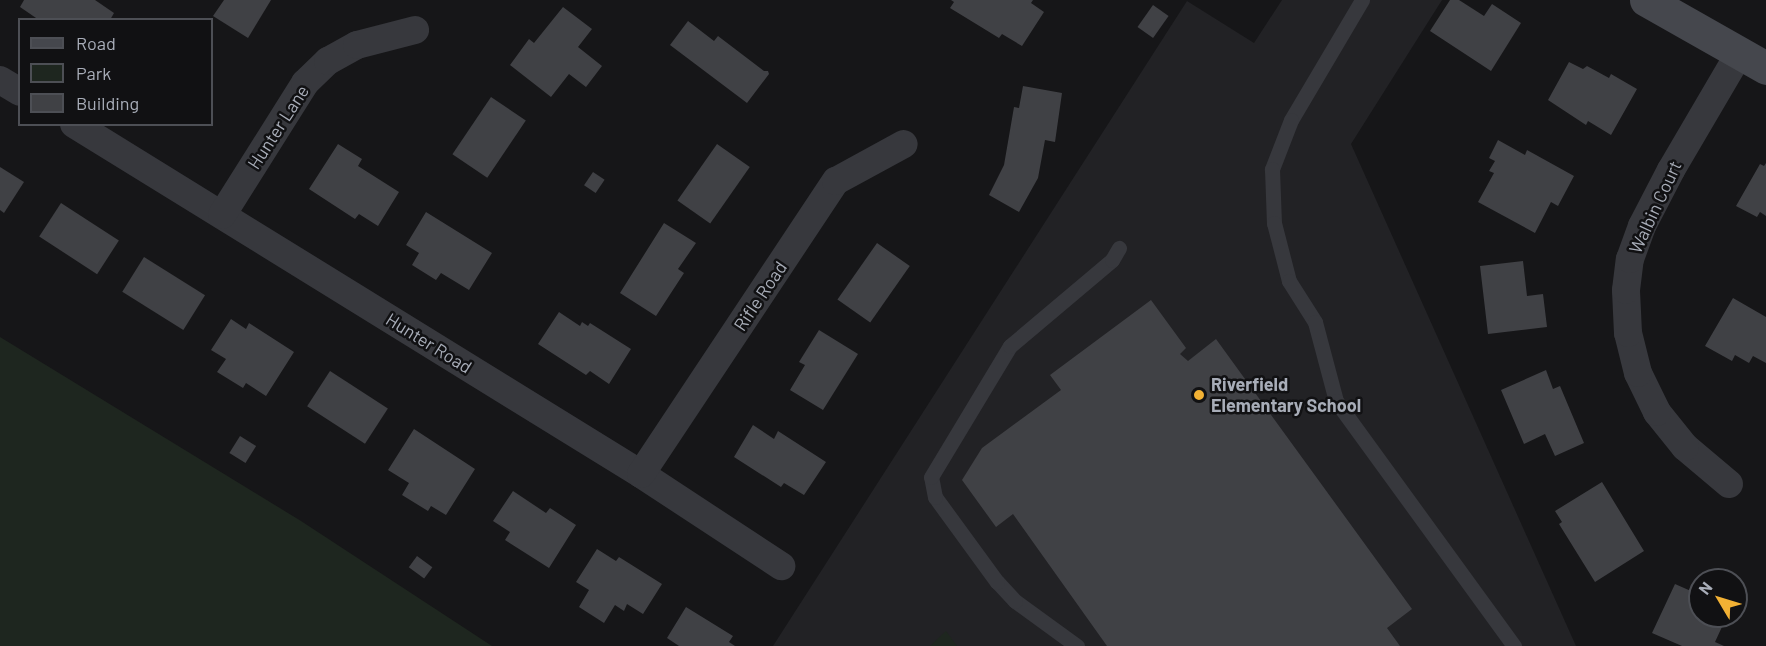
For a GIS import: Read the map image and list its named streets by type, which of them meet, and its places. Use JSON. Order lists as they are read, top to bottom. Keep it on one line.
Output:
{"streets":{"street":["Hunter Lane","Walbin Court","Rifle Road","Hunter Road"]},"crossings":[["Hunter Lane","Hunter Road"],["Rifle Road","Hunter Road"]],"places":["Riverfield Elementary School"],"legend":["Road","Park","Building"],"north":"top left"}
